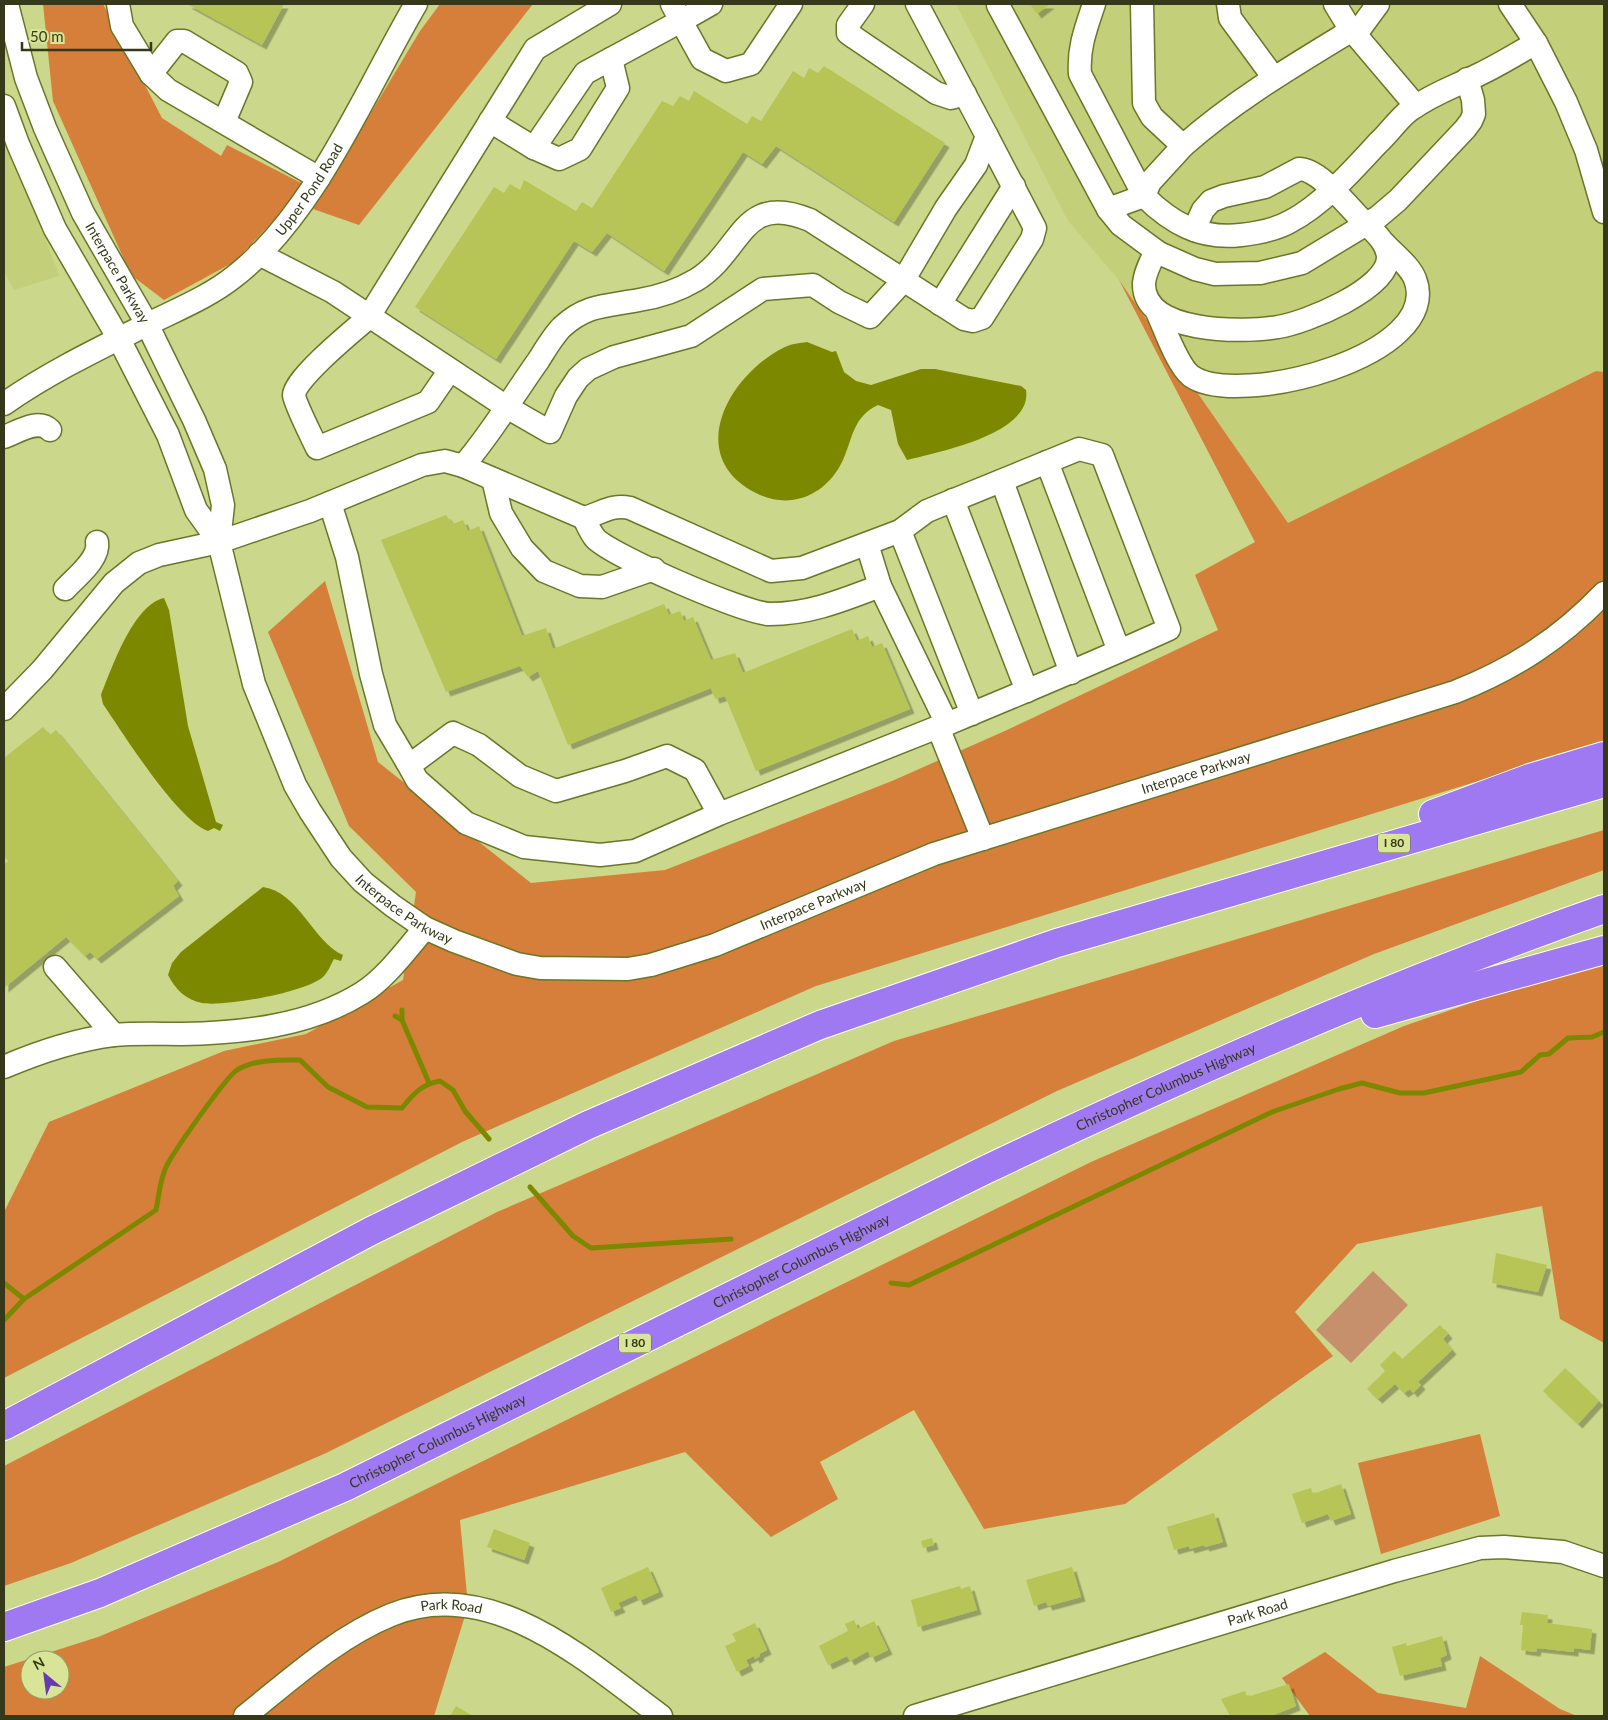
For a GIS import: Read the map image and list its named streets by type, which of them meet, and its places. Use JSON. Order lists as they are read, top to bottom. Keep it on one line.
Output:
{"streets":{"highway":["I 80","Christopher Columbus Highway"],"street":["Upper Pond Road","Interpace Parkway","Park Road"]},"crossings":[["Upper Pond Road","Interpace Parkway"]],"scale_bar":"50 m","north":"top left"}
